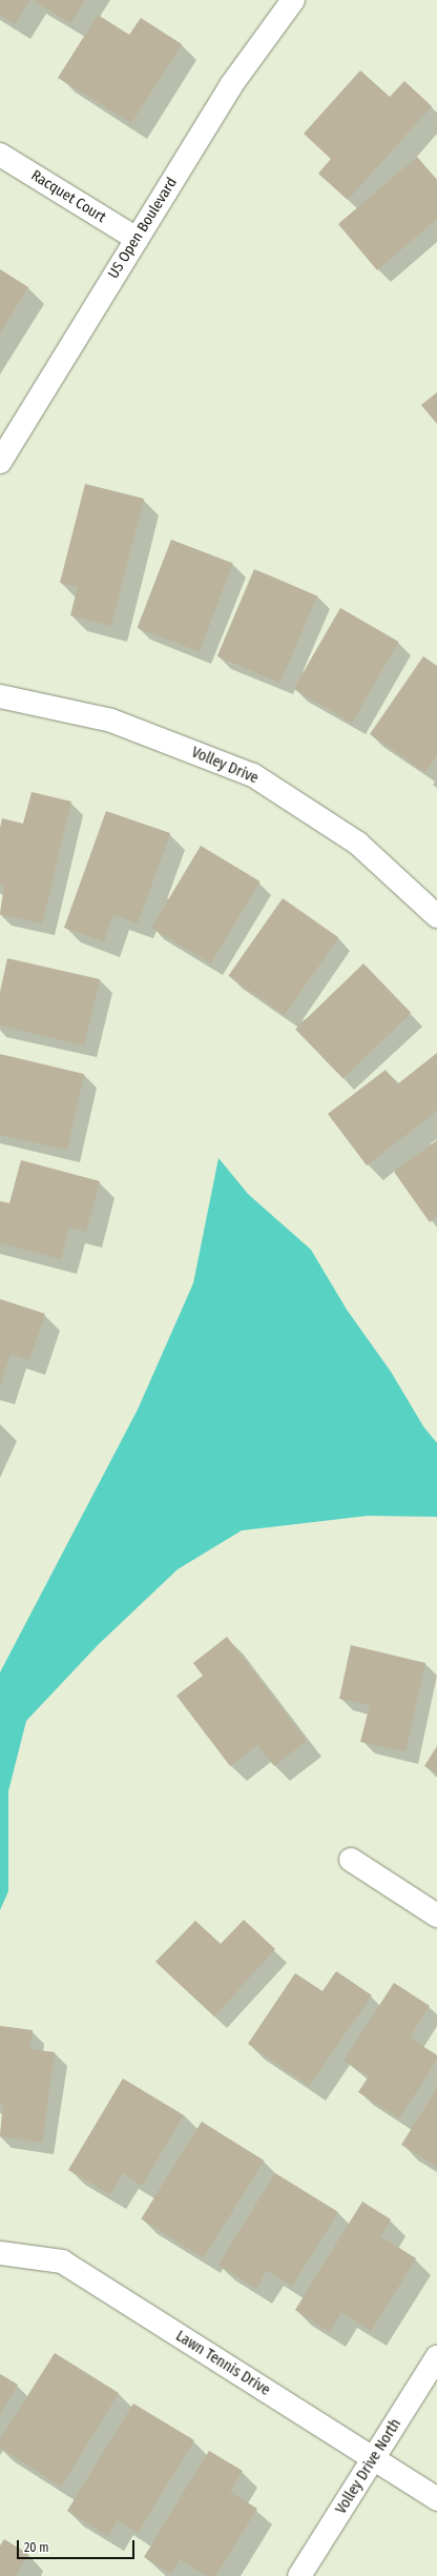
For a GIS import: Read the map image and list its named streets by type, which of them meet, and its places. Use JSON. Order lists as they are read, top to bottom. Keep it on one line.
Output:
{"streets":{"street":["Racquet Court","US Open Boulevard","Volley Drive","Lawn Tennis Drive","Volley Drive North"]},"crossings":[["Racquet Court","US Open Boulevard"],["Lawn Tennis Drive","Volley Drive North"]],"scale_bar":"20 m"}
